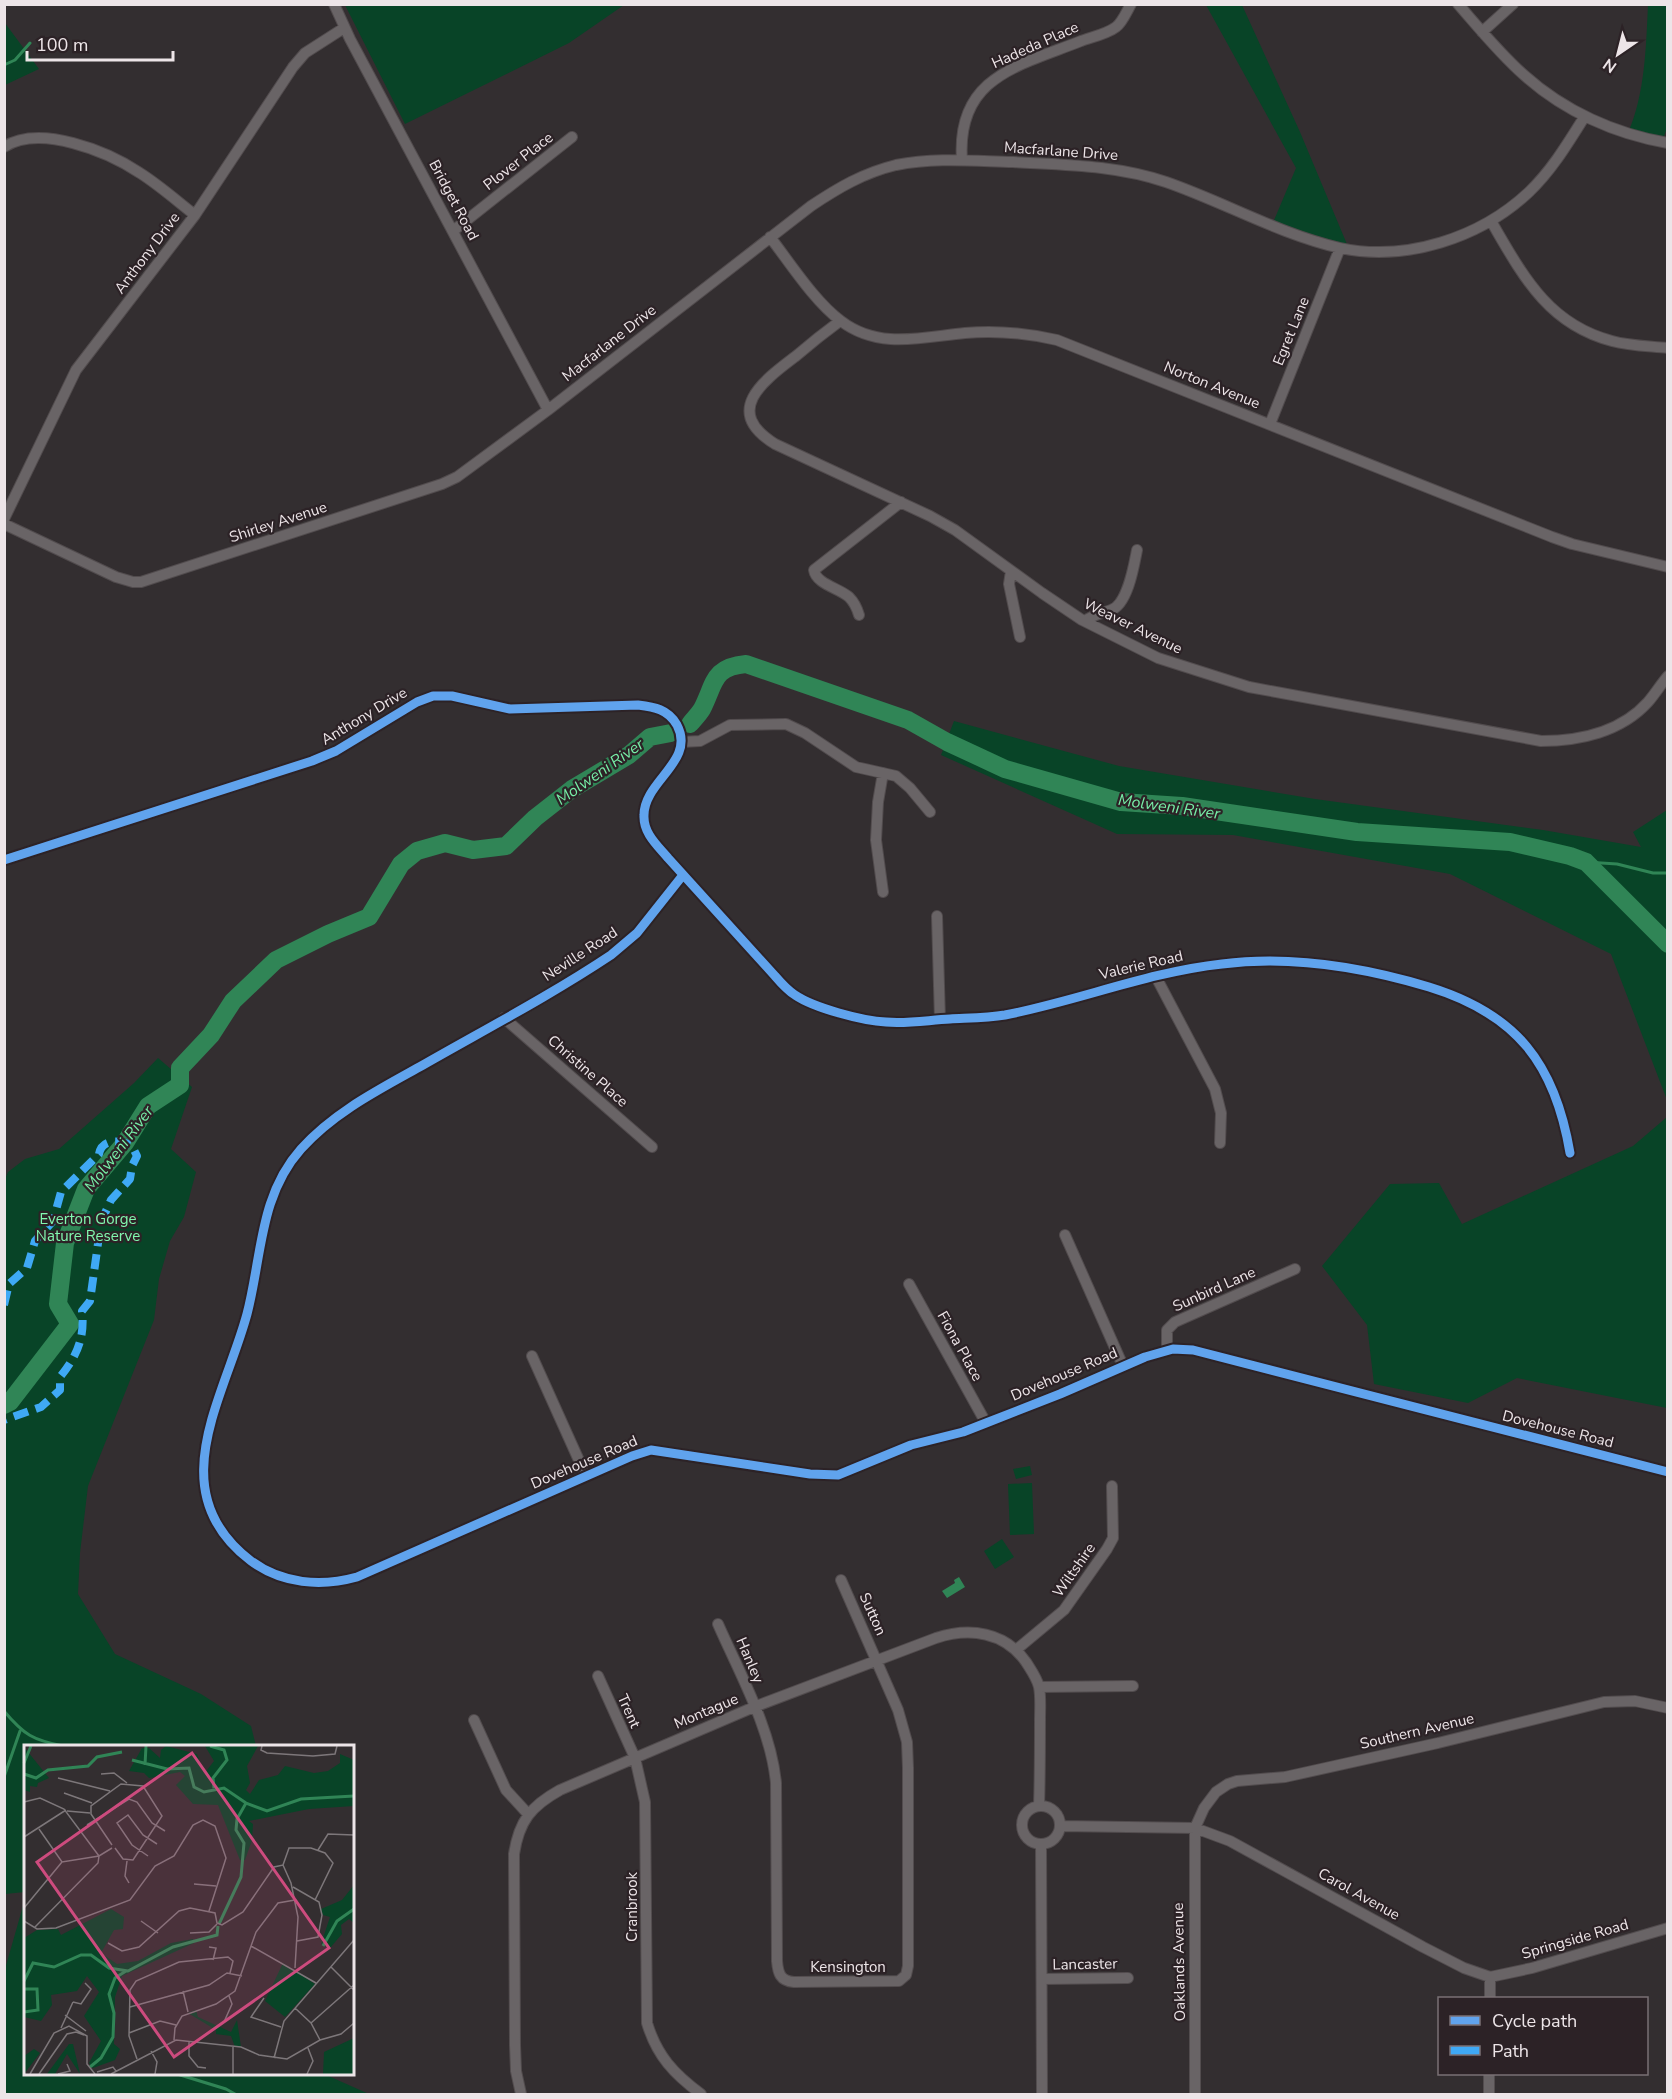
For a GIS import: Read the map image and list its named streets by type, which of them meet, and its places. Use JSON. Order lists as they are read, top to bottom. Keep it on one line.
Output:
{"streets":{"street":["Hadeda Place","Macfarlane Drive","Plover Place","Bridget Road","Anthony Drive","Egret Lane","Norton Avenue","Shirley Avenue","Weaver Avenue","Neville Road","Valerie Road","Christine Place","Sunbird Lane","Fiona Place","Dovehouse Road","Wiltshire","Sutton","Hanley","Trent","Montague","Southern Avenue","Carol Avenue","Cranbrook","Springside Road","Oaklands Avenue","Lancaster","Kensington"]},"crossings":[["Hadeda Place","Macfarlane Drive"],["Macfarlane Drive","Bridget Road"],["Macfarlane Drive","Egret Lane"],["Macfarlane Drive","Norton Avenue"],["Macfarlane Drive","Shirley Avenue"],["Plover Place","Bridget Road"],["Bridget Road","Anthony Drive"],["Bridget Road","Shirley Avenue"],["Egret Lane","Norton Avenue"],["Norton Avenue","Weaver Avenue"],["Neville Road","Valerie Road"],["Neville Road","Christine Place"],["Neville Road","Dovehouse Road"],["Christine Place","Dovehouse Road"],["Sunbird Lane","Dovehouse Road"],["Fiona Place","Dovehouse Road"],["Wiltshire","Montague"],["Sutton","Montague"],["Sutton","Kensington"],["Hanley","Montague"],["Hanley","Kensington"],["Trent","Montague"],["Trent","Cranbrook"],["Montague","Carol Avenue"],["Montague","Cranbrook"],["Montague","Kensington"],["Southern Avenue","Carol Avenue"],["Southern Avenue","Oaklands Avenue"],["Carol Avenue","Springside Road"],["Carol Avenue","Oaklands Avenue"]],"water":["Molweni River"],"parks":["Everton Gorge Nature Reserve"],"legend":["Cycle path","Path"],"scale_bar":"100 m","north":"bottom left"}
